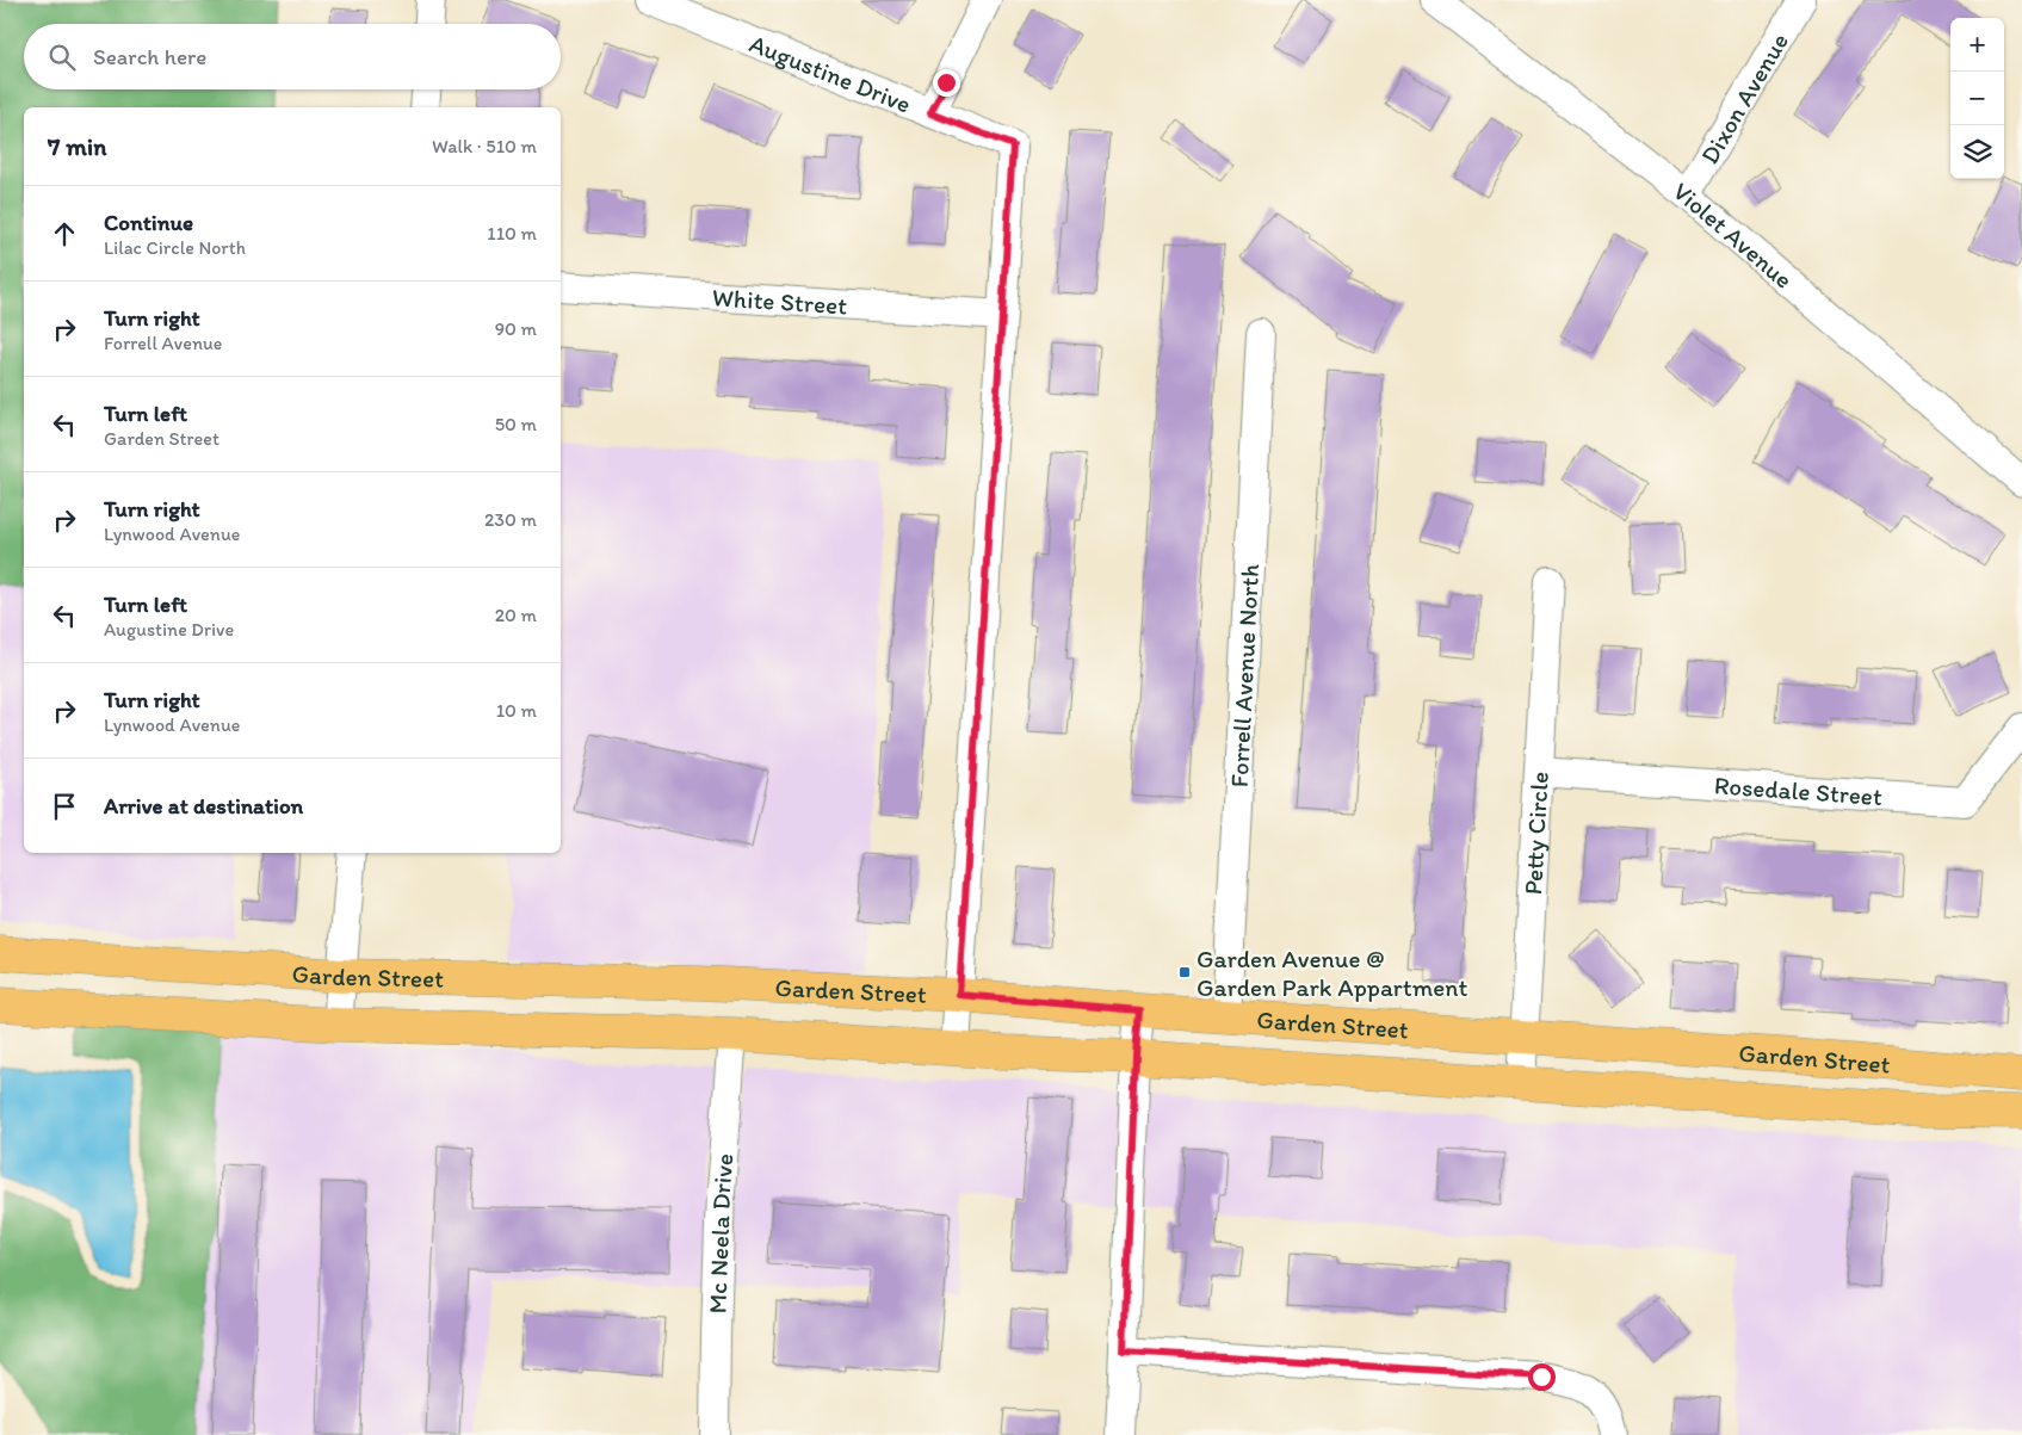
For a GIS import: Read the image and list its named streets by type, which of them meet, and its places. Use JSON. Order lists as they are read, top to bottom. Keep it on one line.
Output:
{"streets":{"main road":["Garden Street"],"street":["Augustine Drive","Dixon Avenue","Violet Avenue","White Street","Forrell Avenue North","Rosedale Street","Petty Circle","Mc Neela Drive"]},"crossings":[["Augustine Drive","White Street"],["Dixon Avenue","Violet Avenue"],["Forrell Avenue North","Garden Street"],["Rosedale Street","Petty Circle"],["Petty Circle","Garden Street"],["Garden Street","Mc Neela Drive"]],"places":{"transit":["Garden Avenue @ Garden Park Appartment"]},"page":{"map_buttons":["+","−"],"search":"Search here","heading":["7 min","Walk · 510 m"],"list":[["Continue","Lilac Circle North","110 m"],["Turn right","Forrell Avenue","90 m"],["Turn left","Garden Street","50 m"],["Turn right","Lynwood Avenue","230 m"],["Turn left","Augustine Drive","20 m"],["Turn right","Lynwood Avenue","10 m"],"Arrive at destination"]}}
